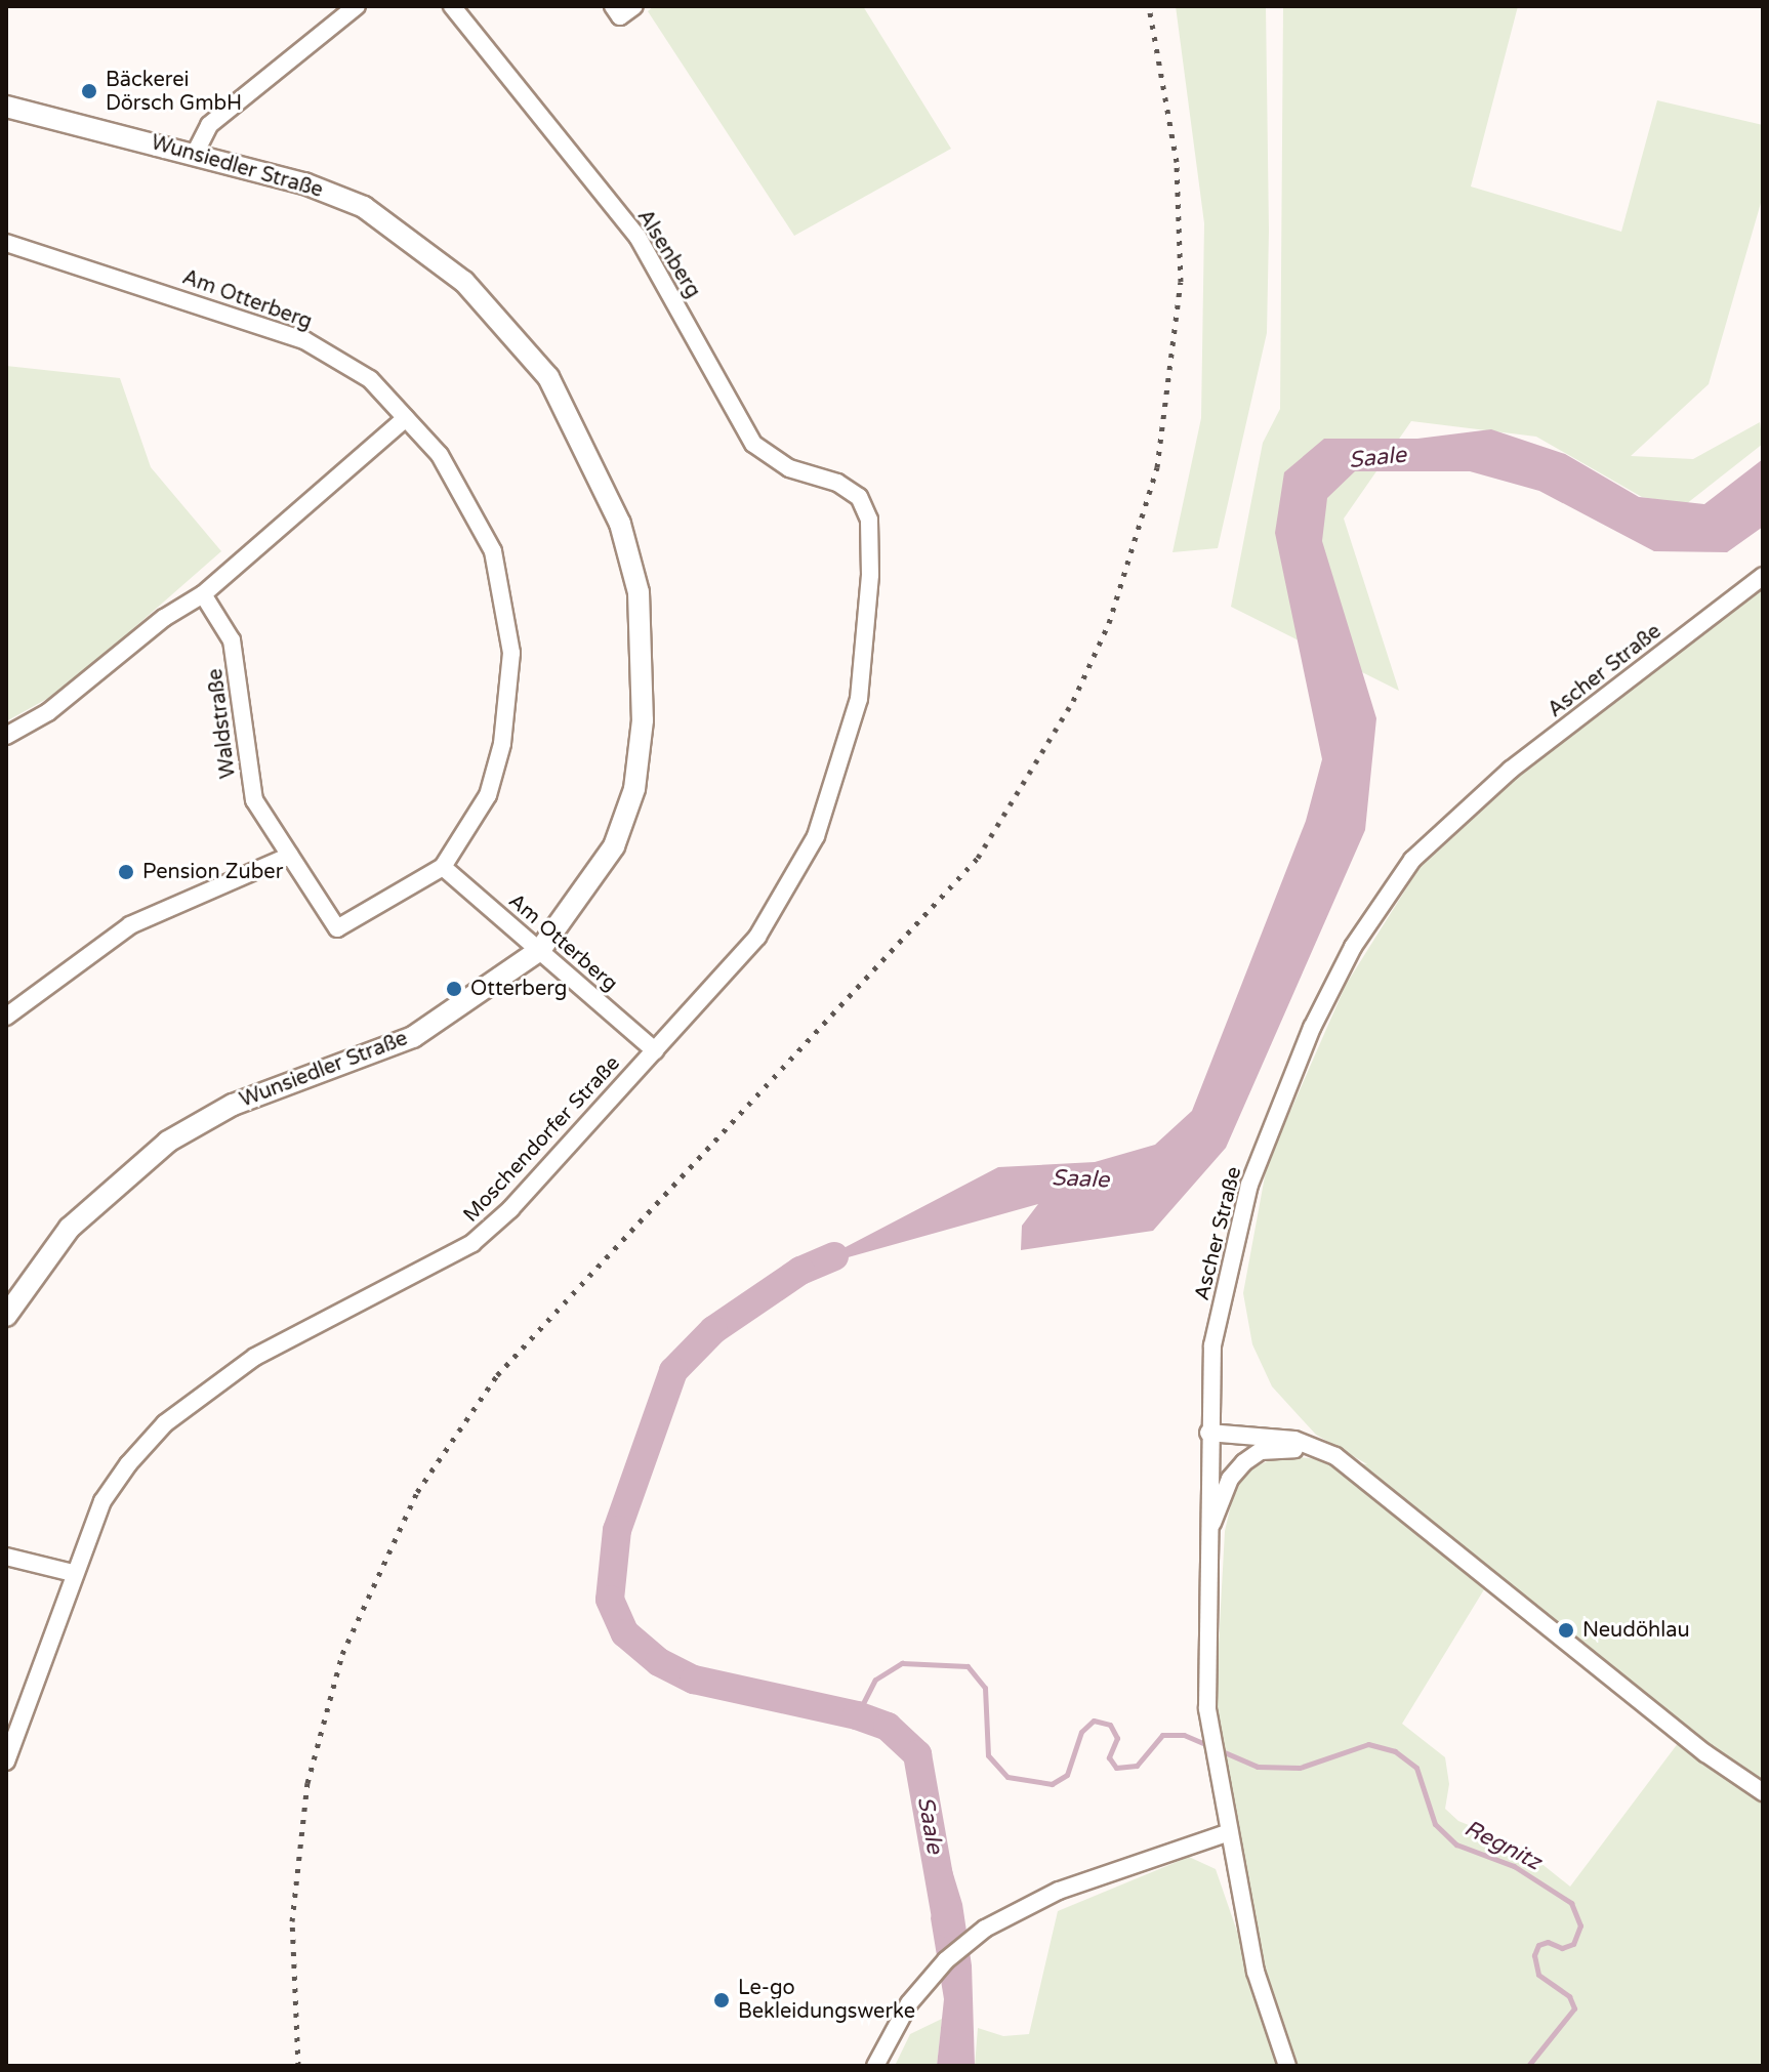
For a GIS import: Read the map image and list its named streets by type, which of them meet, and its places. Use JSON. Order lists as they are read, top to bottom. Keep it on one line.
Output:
{"streets":{"main road":["Wunsiedler Straße"],"street":["Alsenberg","Am Otterberg","Ascher Straße","Waldstraße","Moschendorfer Straße"]},"crossings":[["Wunsiedler Straße","Am Otterberg"],["Alsenberg","Moschendorfer Straße"],["Am Otterberg","Waldstraße"],["Am Otterberg","Moschendorfer Straße"]],"water":["Saale","Regnitz"],"places":["Bäckerei Dörsch GmbH","Pension Zuber","Otterberg","Neudöhlau","Le-go Bekleidungswerke"]}
